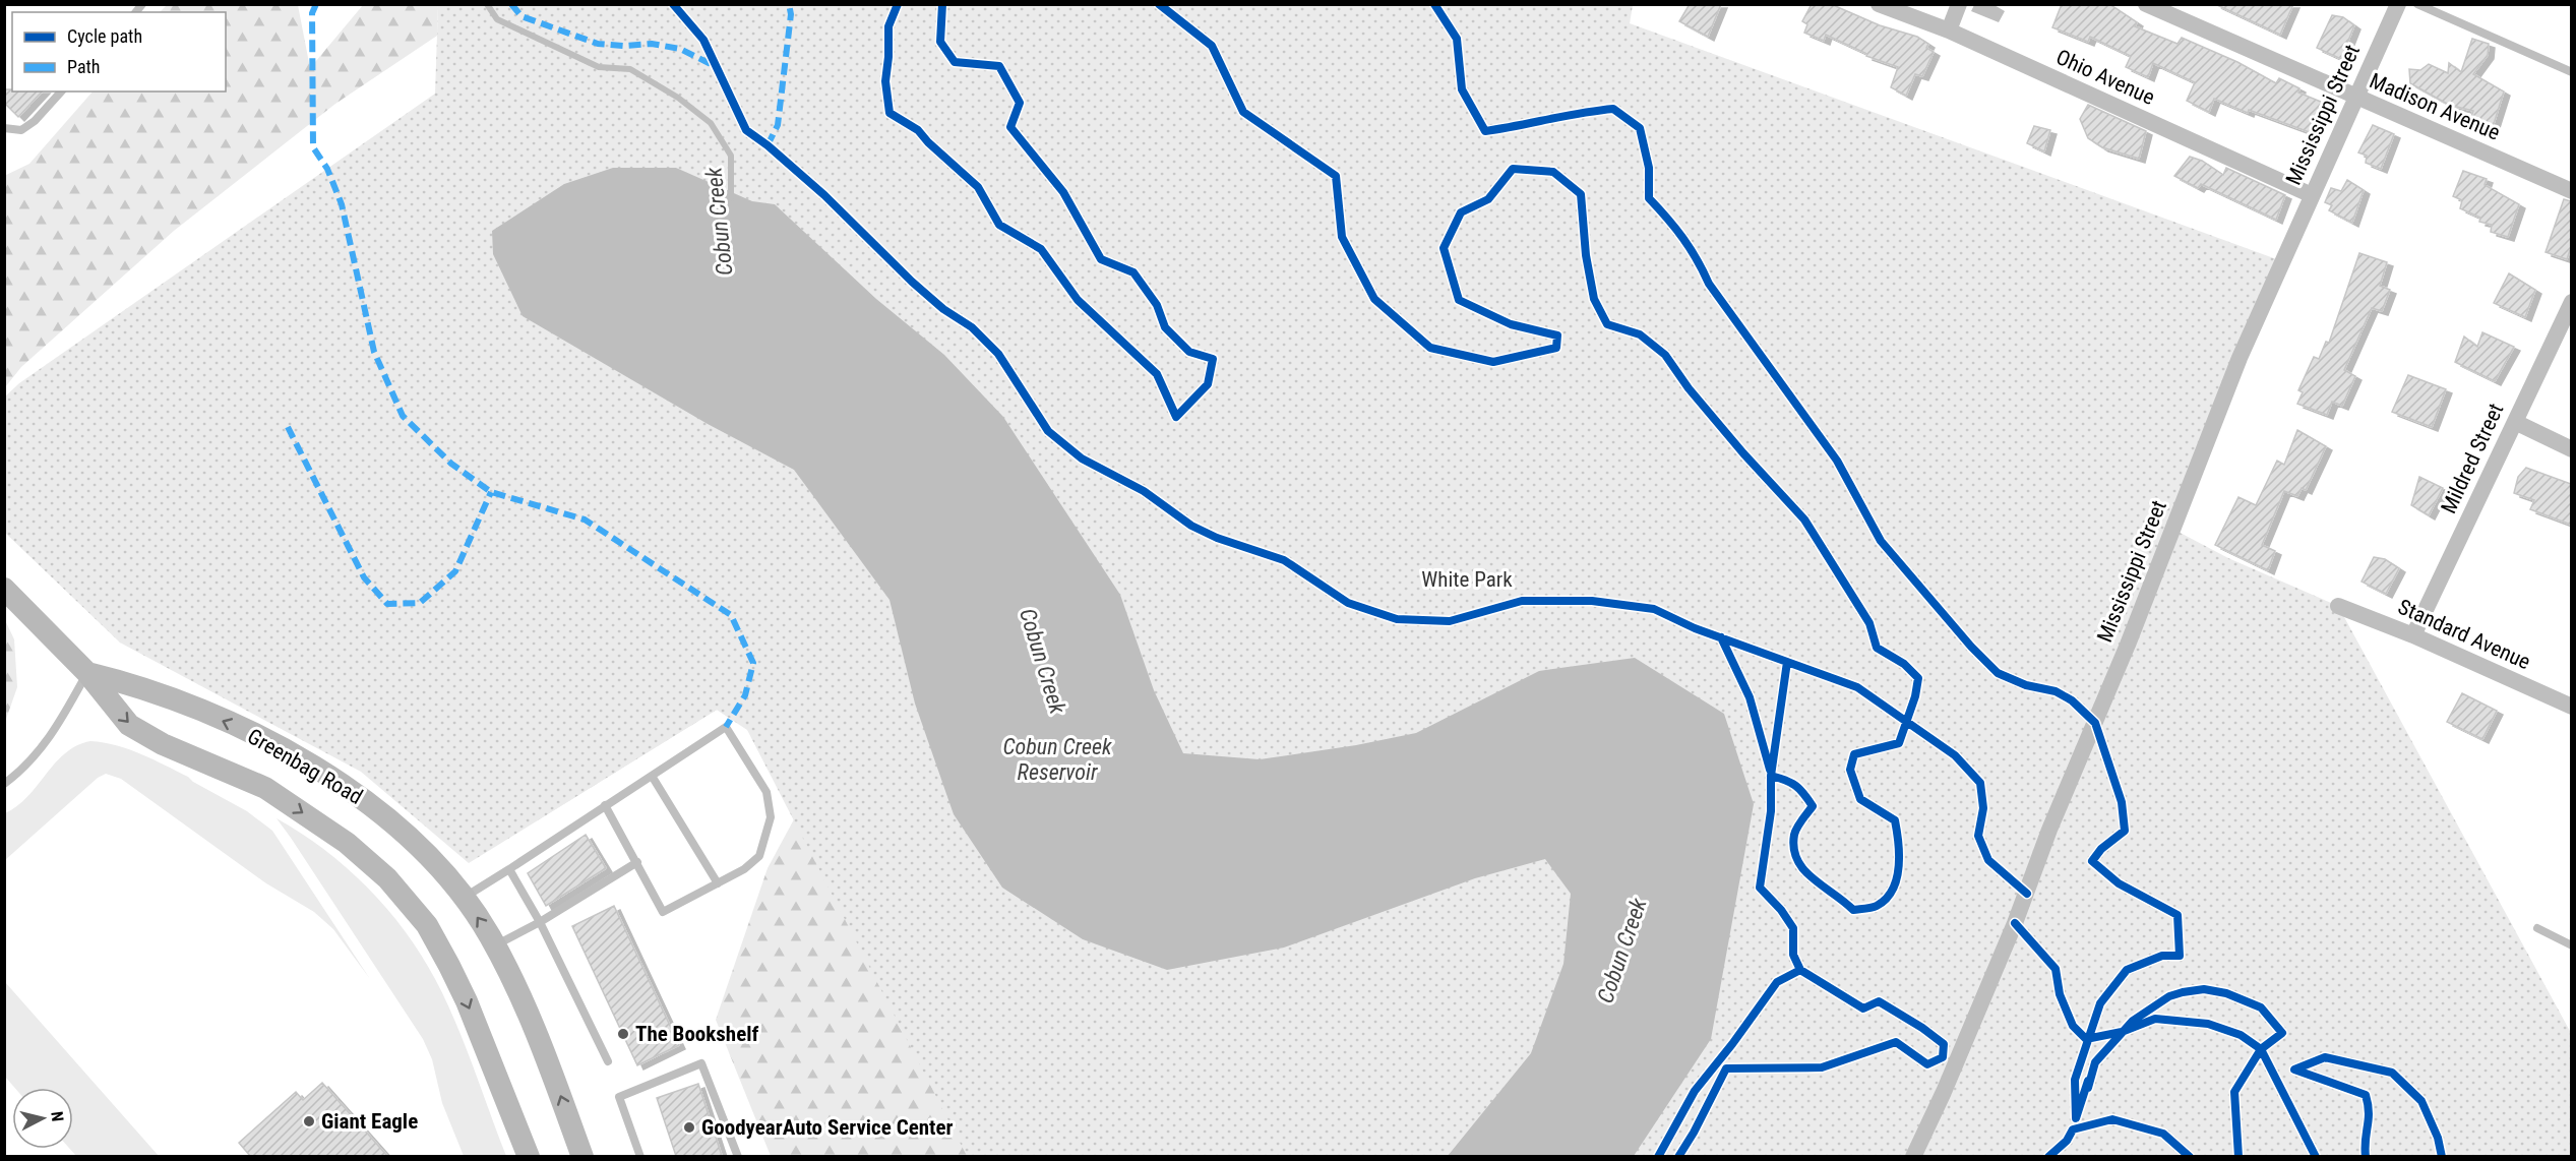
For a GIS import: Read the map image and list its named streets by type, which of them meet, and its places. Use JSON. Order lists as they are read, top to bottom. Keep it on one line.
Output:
{"streets":{"main road":["Greenbag Road"],"street":["Ohio Avenue","Madison Avenue","Mississippi Street","Mildred Street","Standard Avenue"]},"crossings":[["Ohio Avenue","Mississippi Street"],["Madison Avenue","Mississippi Street"],["Mildred Street","Standard Avenue"]],"water":["Cobun Creek","Cobun Creek Reservoir"],"parks":["White Park"],"places":["The Bookshelf","Giant Eagle","GoodyearAuto Service Center"],"legend":["Cycle path","Path"],"north":"right"}
